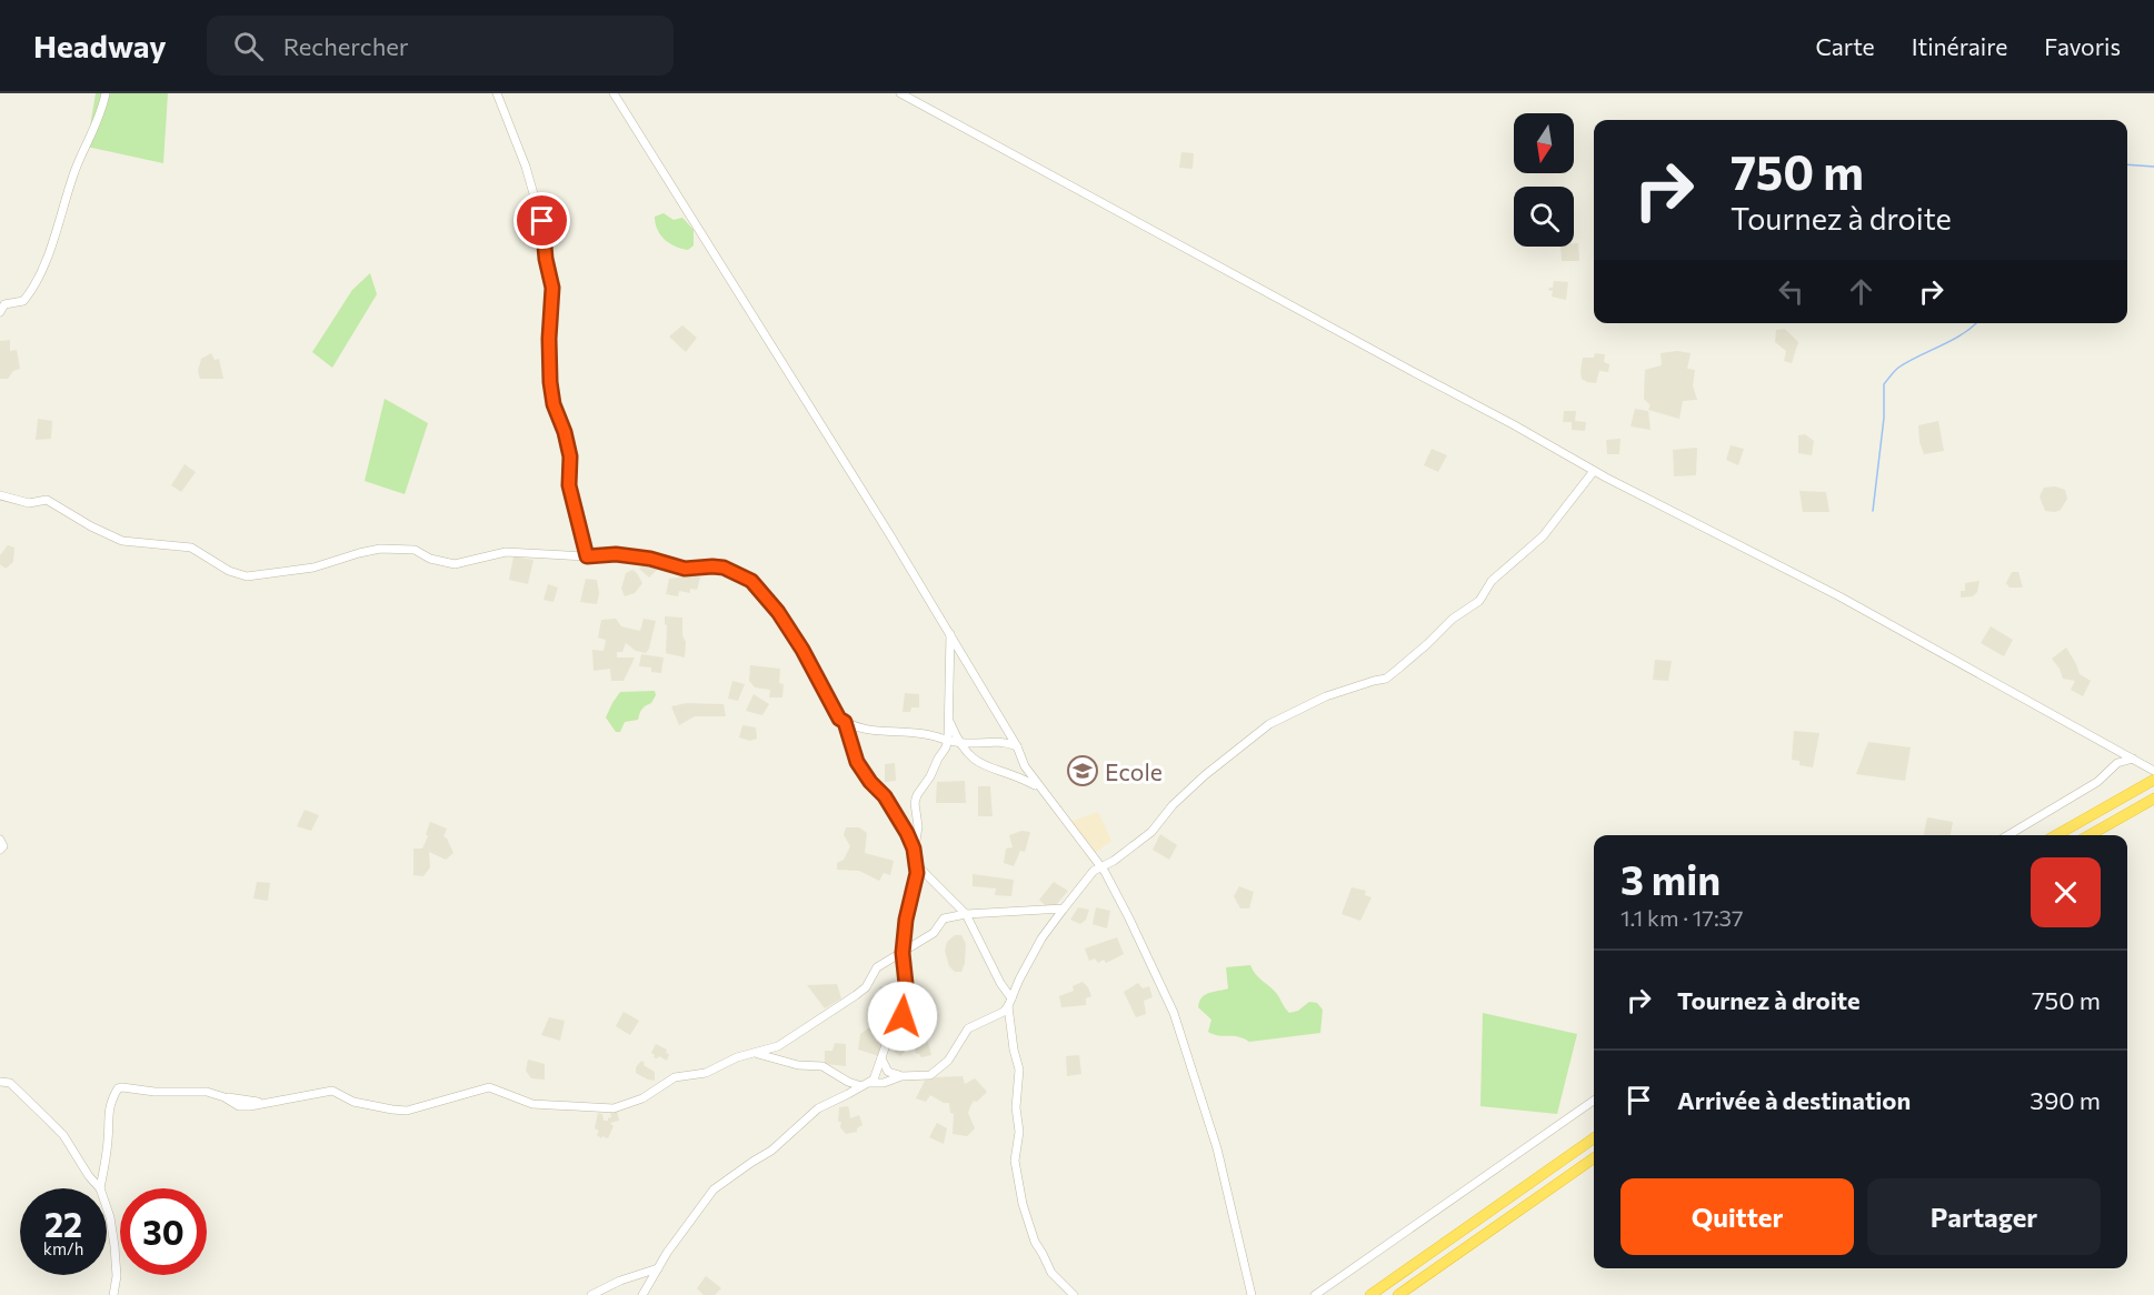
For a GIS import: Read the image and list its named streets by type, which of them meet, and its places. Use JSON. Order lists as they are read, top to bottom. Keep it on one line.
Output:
{"places":{"school or university":["Ecole"]},"north":"bottom","page":{"header":"Headway","search":"Rechercher","nav":["Carte","Itinéraire","Favoris"],"turn":["750 m","Tournez à droite"],"heading":["3 min","1.1 km · 17:37"],"list":[{"name":"Tournez à droite","value":"750 m"},{"name":"Arrivée à destination","value":"390 m"}],"buttons":["Quitter","Partager"],"speed":"22 km/h","limit":"30"}}
